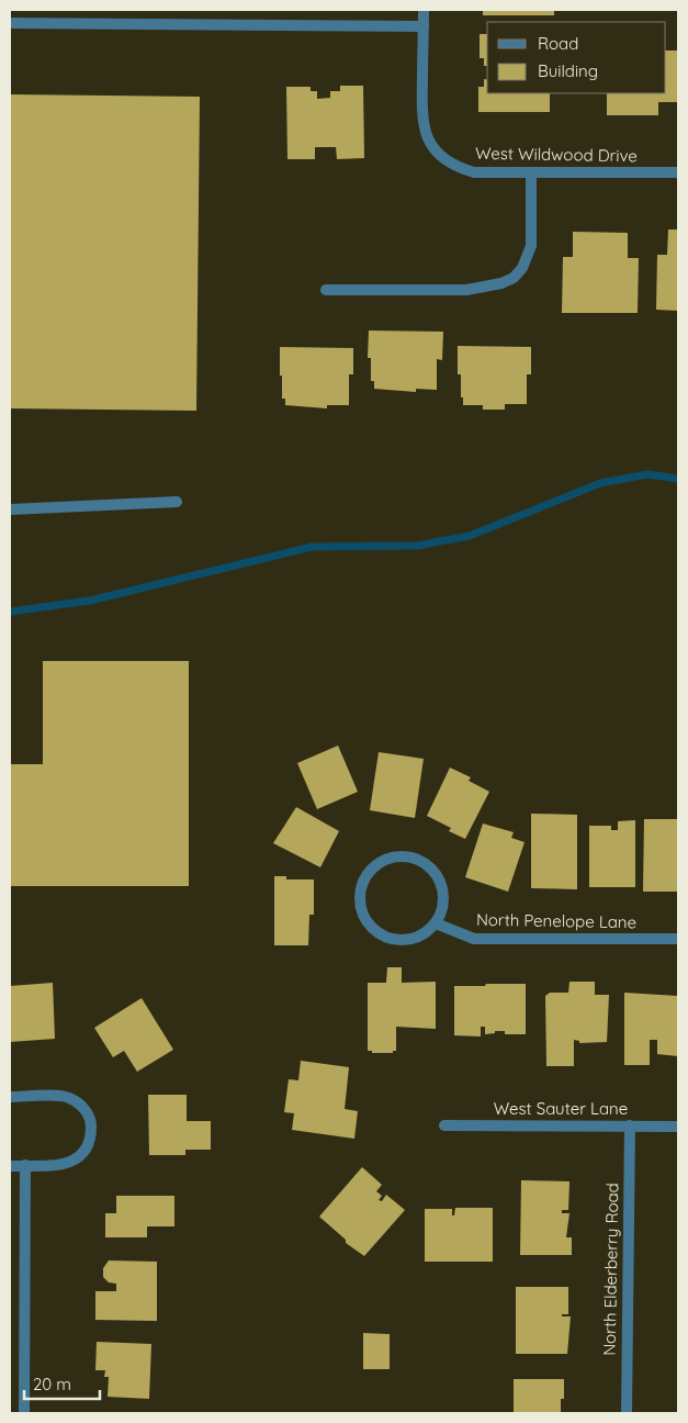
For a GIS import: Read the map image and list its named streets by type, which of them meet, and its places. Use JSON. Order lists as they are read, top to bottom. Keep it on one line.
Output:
{"streets":{"street":["West Wildwood Drive","North Penelope Lane","West Sauter Lane","North Elderberry Road"]},"crossings":[["West Sauter Lane","North Elderberry Road"]],"legend":["Road","Building"],"scale_bar":"20 m"}
